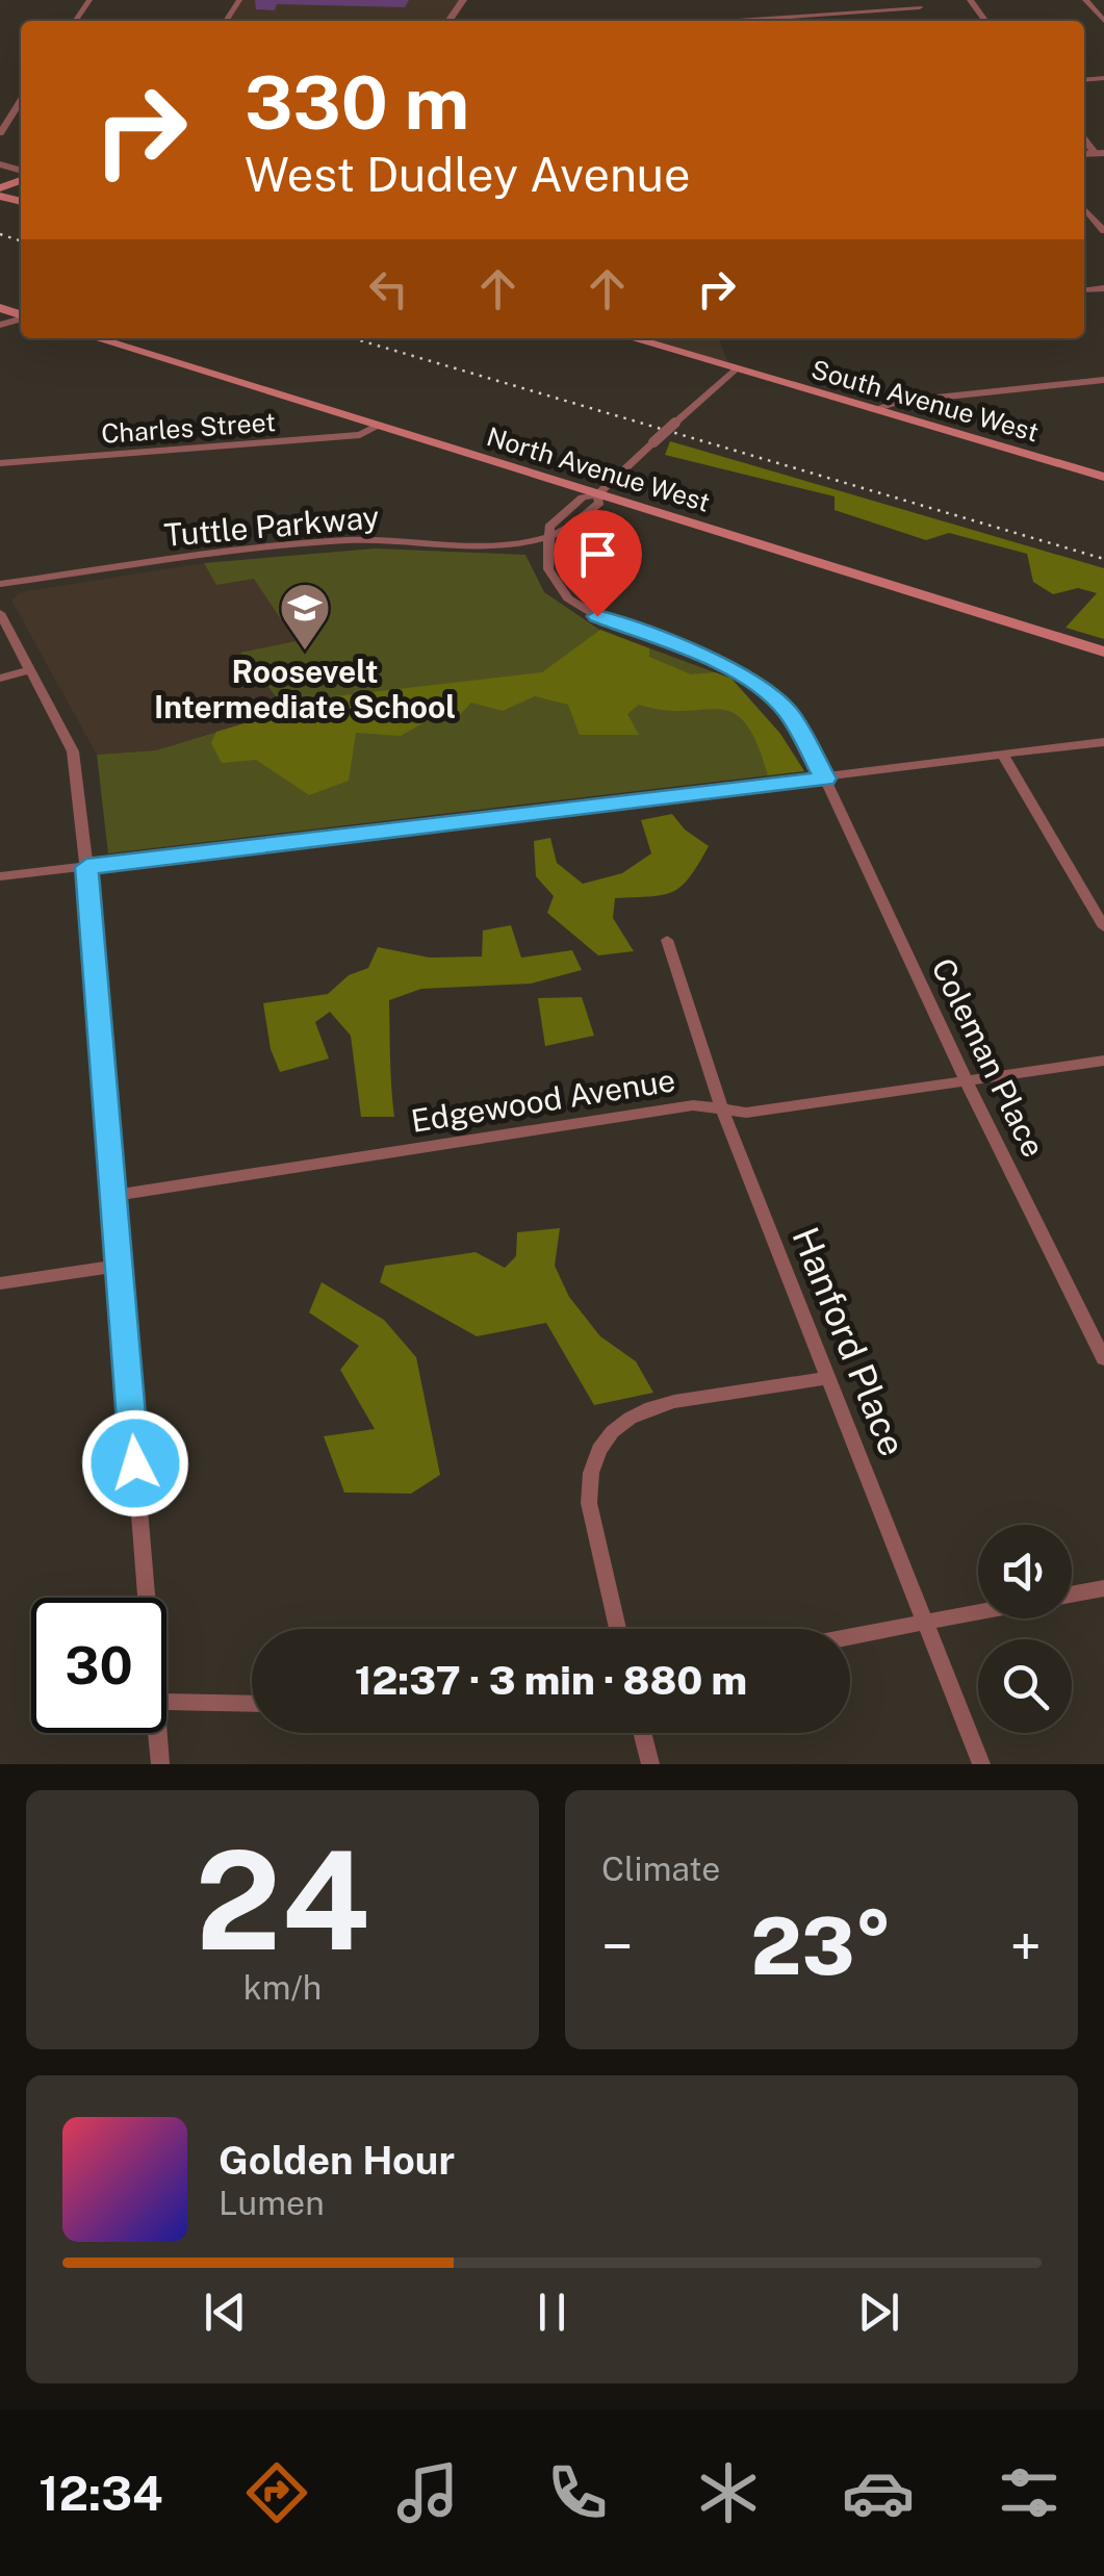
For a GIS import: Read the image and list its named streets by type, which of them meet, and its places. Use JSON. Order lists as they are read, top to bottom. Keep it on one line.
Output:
{"streets":{"main road":["South Avenue West","North Avenue West"],"street":["Charles Street","Tuttle Parkway","Coleman Place","Edgewood Avenue","Hanford Place"]},"crossings":[["South Avenue West","Tuttle Parkway"],["Charles Street","North Avenue West"],["North Avenue West","Tuttle Parkway"],["Coleman Place","Edgewood Avenue"],["Edgewood Avenue","Hanford Place"]],"places":{"school or university":["Roosevelt Intermediate School"]},"page":{"turn":["330 m","West Dudley Avenue"],"limit":"30","trip":"12:37 · 3 min · 880 m","tile":[["24","km/h"],"Climate"],"heat":["−","23°","+"],"song":["Golden Hour","Lumen"],"tabs":"12:34"}}
